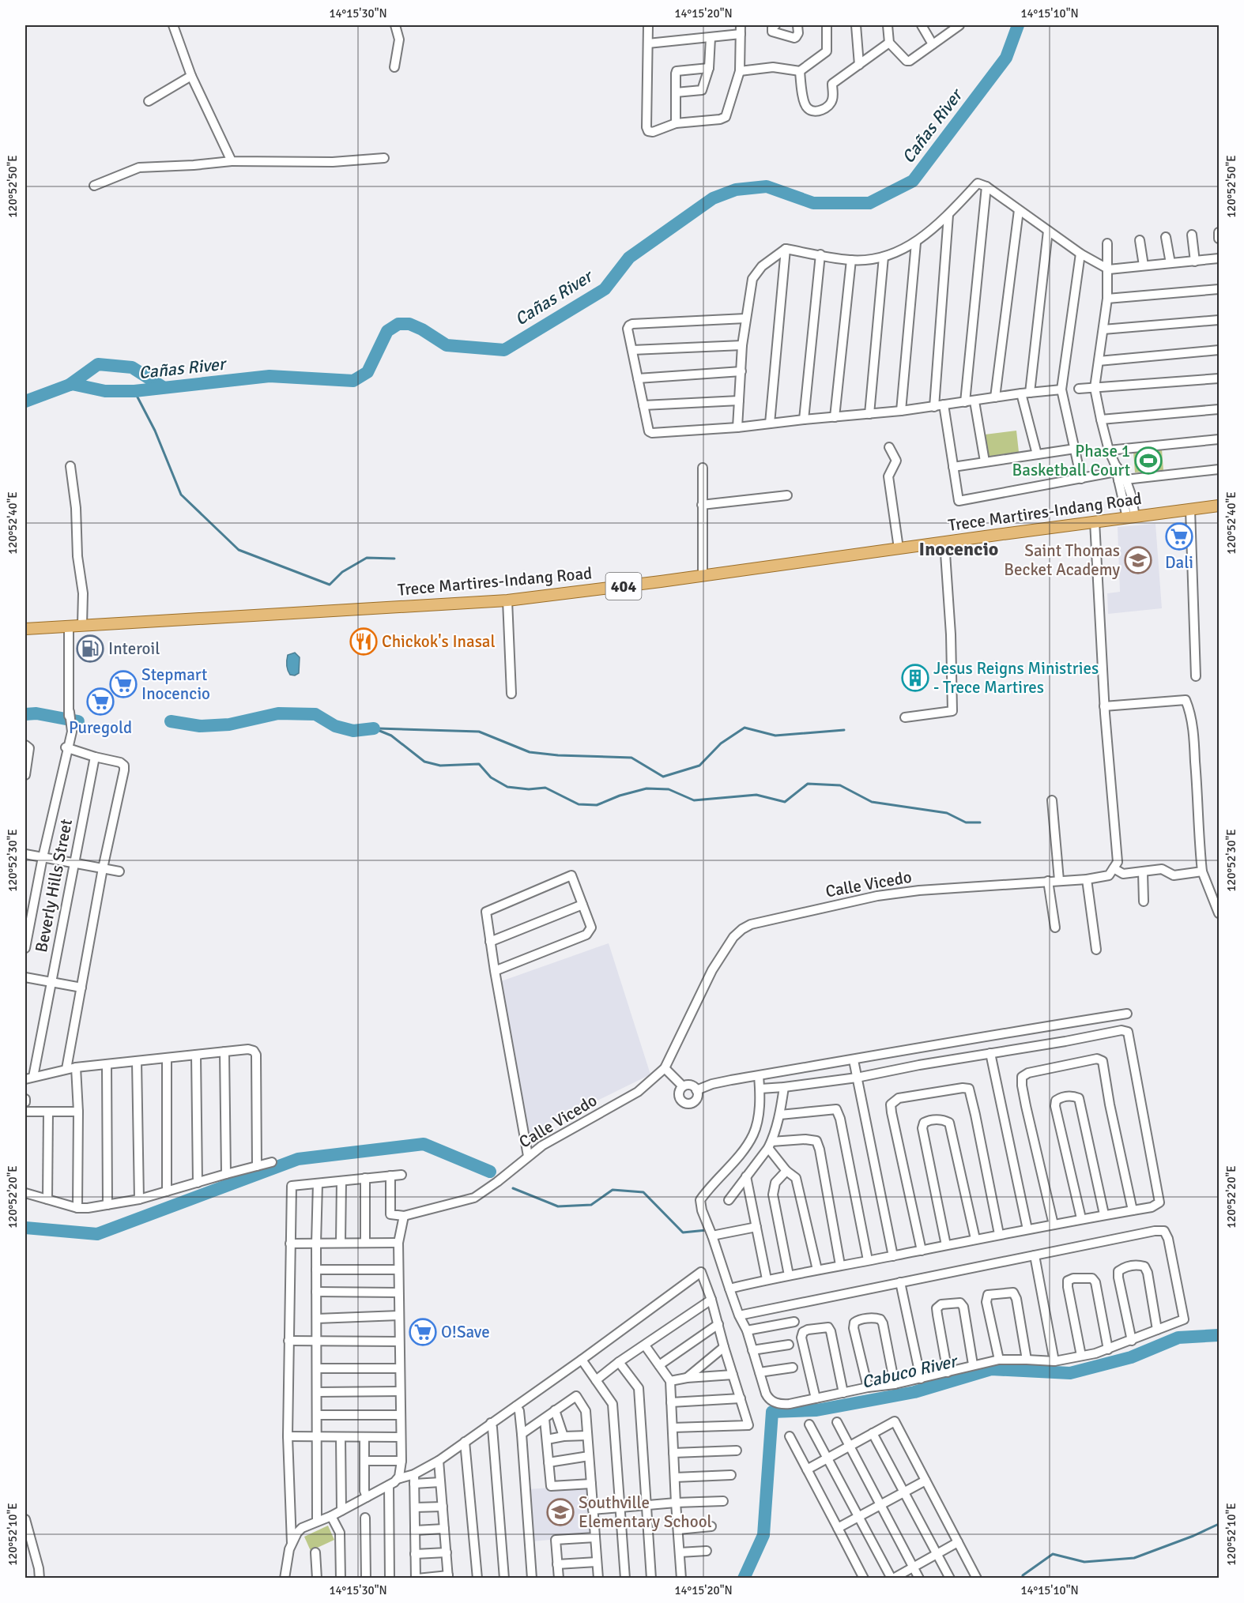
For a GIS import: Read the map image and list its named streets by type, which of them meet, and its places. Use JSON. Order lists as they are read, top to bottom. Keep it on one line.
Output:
{"streets":{"main road":["Trece Martires-Indang Road","404"],"street":["Calle Vicedo","Beverly Hills Street"]},"districts":["Inocencio"],"water":["Cañas River","Cabuco River"],"places":{"sports":["Phase 1 Basketball Court"],"supermarket":["Dali","Stepmart Inocencio","Puregold","O!Save"],"school or university":["Saint Thomas Becket Academy","Southville Elementary School"],"restaurant":["Chickok's Inasal"],"fuel station":["Interoil"],"building":["Jesus Reigns Ministries - Trece Martires"]},"coordinates":["14°15'30\"N","14°15'20\"N","14°15'10\"N","120°52'50\"E","120°52'40\"E","120°52'30\"E","120°52'20\"E","120°52'10\"E"]}
